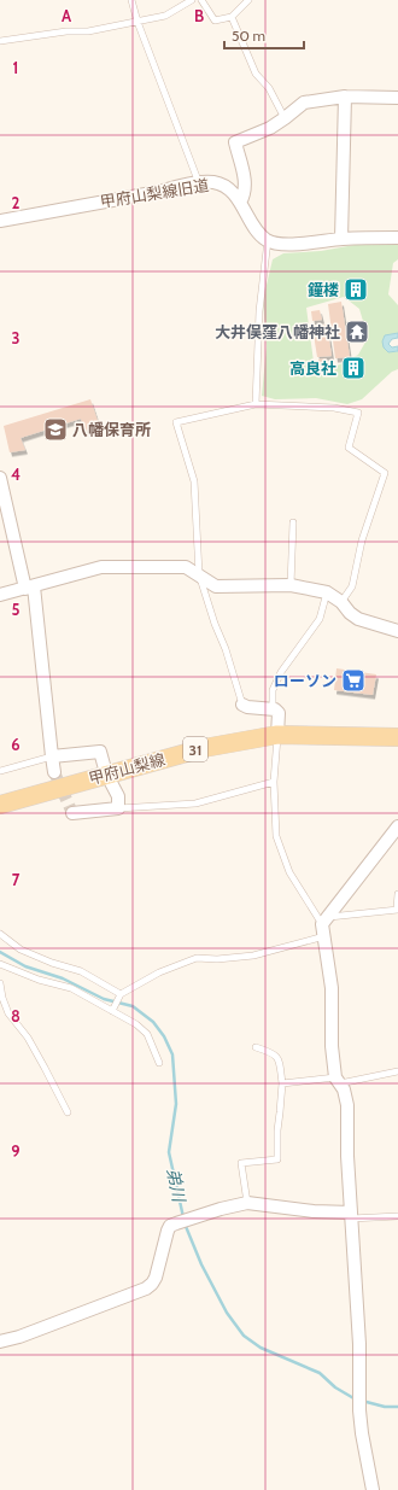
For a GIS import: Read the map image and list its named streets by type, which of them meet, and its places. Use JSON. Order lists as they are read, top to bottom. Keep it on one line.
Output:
{"streets":{"main road":["31","甲府山梨線"],"street":["甲府山梨線旧道"]},"water":["弟川"],"places":{"building":["鐘楼","高良社"],"temple":["大井俣窪八幡神社"],"school or university":["八幡保育所"],"supermarket":["ローソン"]},"scale_bar":"50 m","grid":{"columns":["A","B"],"rows":["1","2","3","4","5","6","7","8","9"]}}
